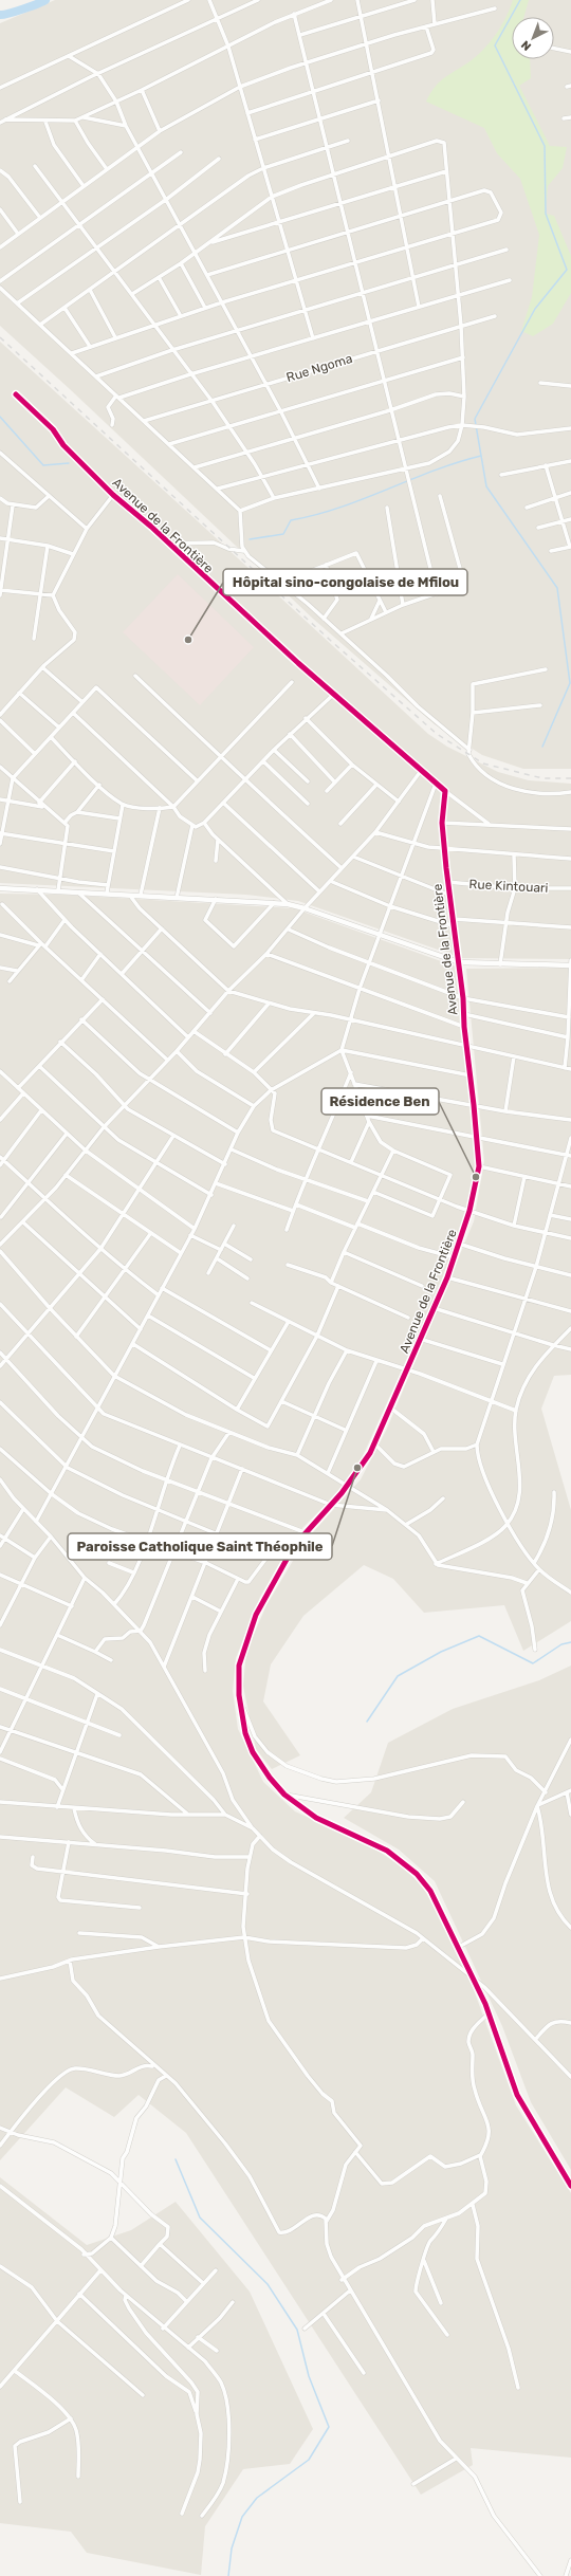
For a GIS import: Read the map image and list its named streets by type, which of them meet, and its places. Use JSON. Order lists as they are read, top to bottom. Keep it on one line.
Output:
{"streets":{"street":["Rue Ngoma","Avenue de la Frontière","Rue Kintouari"]},"crossings":[["Avenue de la Frontière","Rue Kintouari"]],"places":["Hôpital sino-congolaise de Mfilou","Résidence Ben","Paroisse Catholique Saint Théophile"],"north":"bottom left"}
